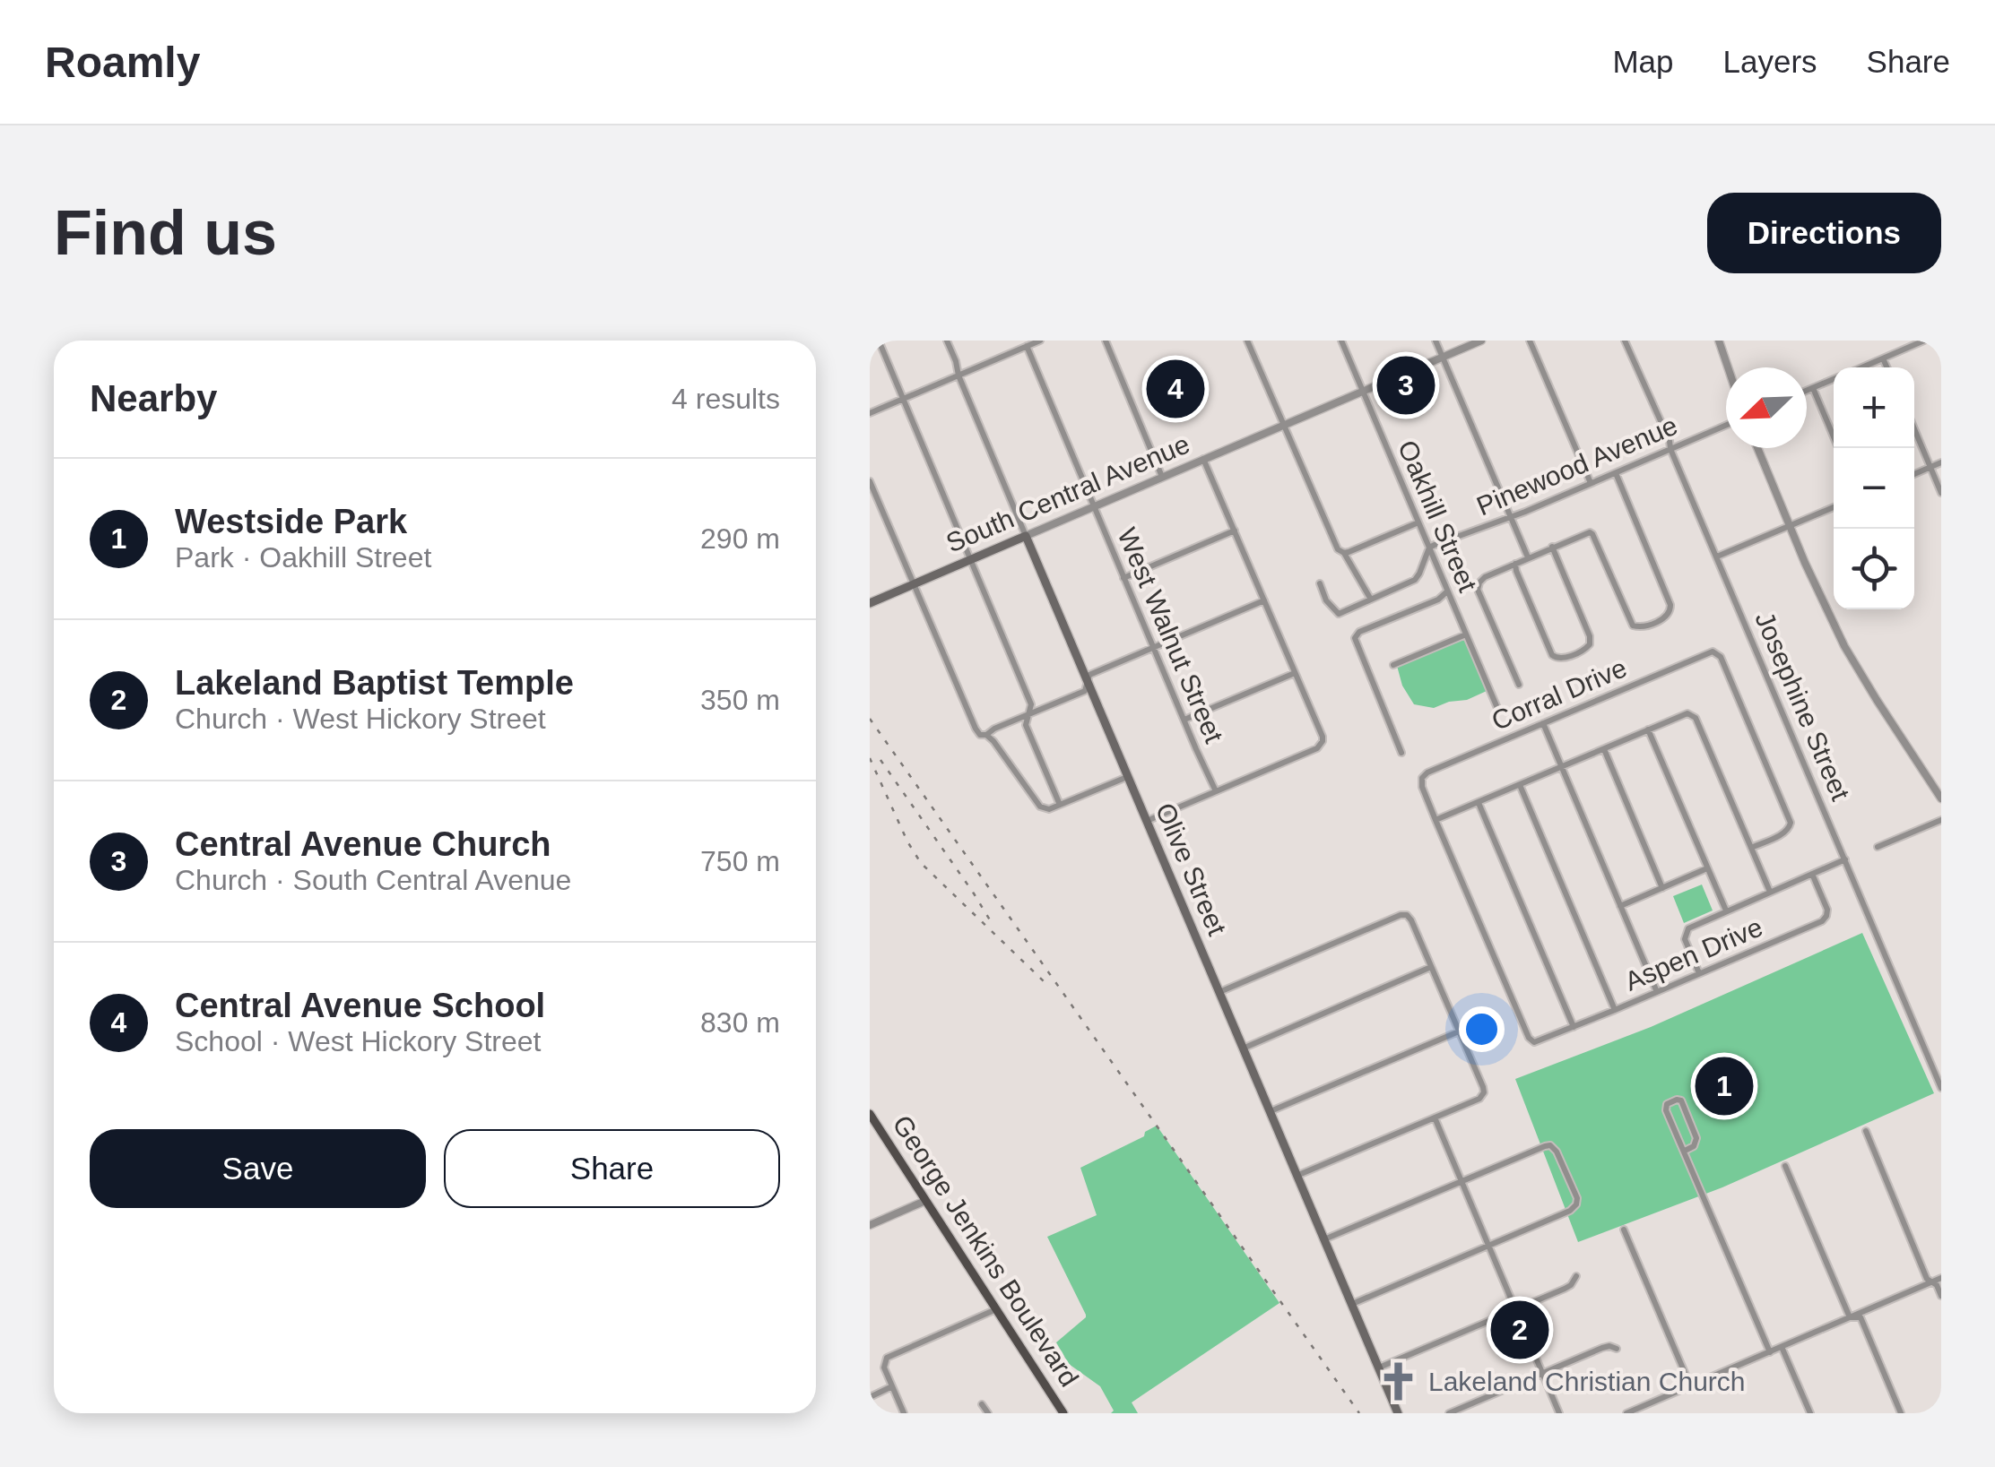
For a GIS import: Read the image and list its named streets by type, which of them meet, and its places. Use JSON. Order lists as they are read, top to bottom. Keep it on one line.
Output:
{"streets":{"main road":["South Central Avenue","Olive Street","George Jenkins Boulevard"],"street":["Pinewood Avenue","Oakhill Street","West Walnut Street","Corral Drive","Josephine Street","Aspen Drive"]},"crossings":[["Pinewood Avenue","Oakhill Street"],["Pinewood Avenue","Josephine Street"],["South Central Avenue","Oakhill Street"],["South Central Avenue","West Walnut Street"],["South Central Avenue","Olive Street"],["Corral Drive","Aspen Drive"]],"places":{"church":["Lakeland Christian Church"]},"north":"bottom left","page":{"header":"Roamly","nav":["Map","Layers","Share"],"buttons":["Directions",["Save","Share"]],"title":"Find us","heading":["Nearby","4 results"],"pins":["3","4","1","2"],"map_buttons":["+","−"],"list":[{"mark":"1","name":"Westside Park","note":"Park · Oakhill Street","value":"290 m"},{"mark":"2","name":"Lakeland Baptist Temple","note":"Church · West Hickory Street","value":"350 m"},{"mark":"3","name":"Central Avenue Church","note":"Church · South Central Avenue","value":"750 m"},{"mark":"4","name":"Central Avenue School","note":"School · West Hickory Street","value":"830 m"}]}}
